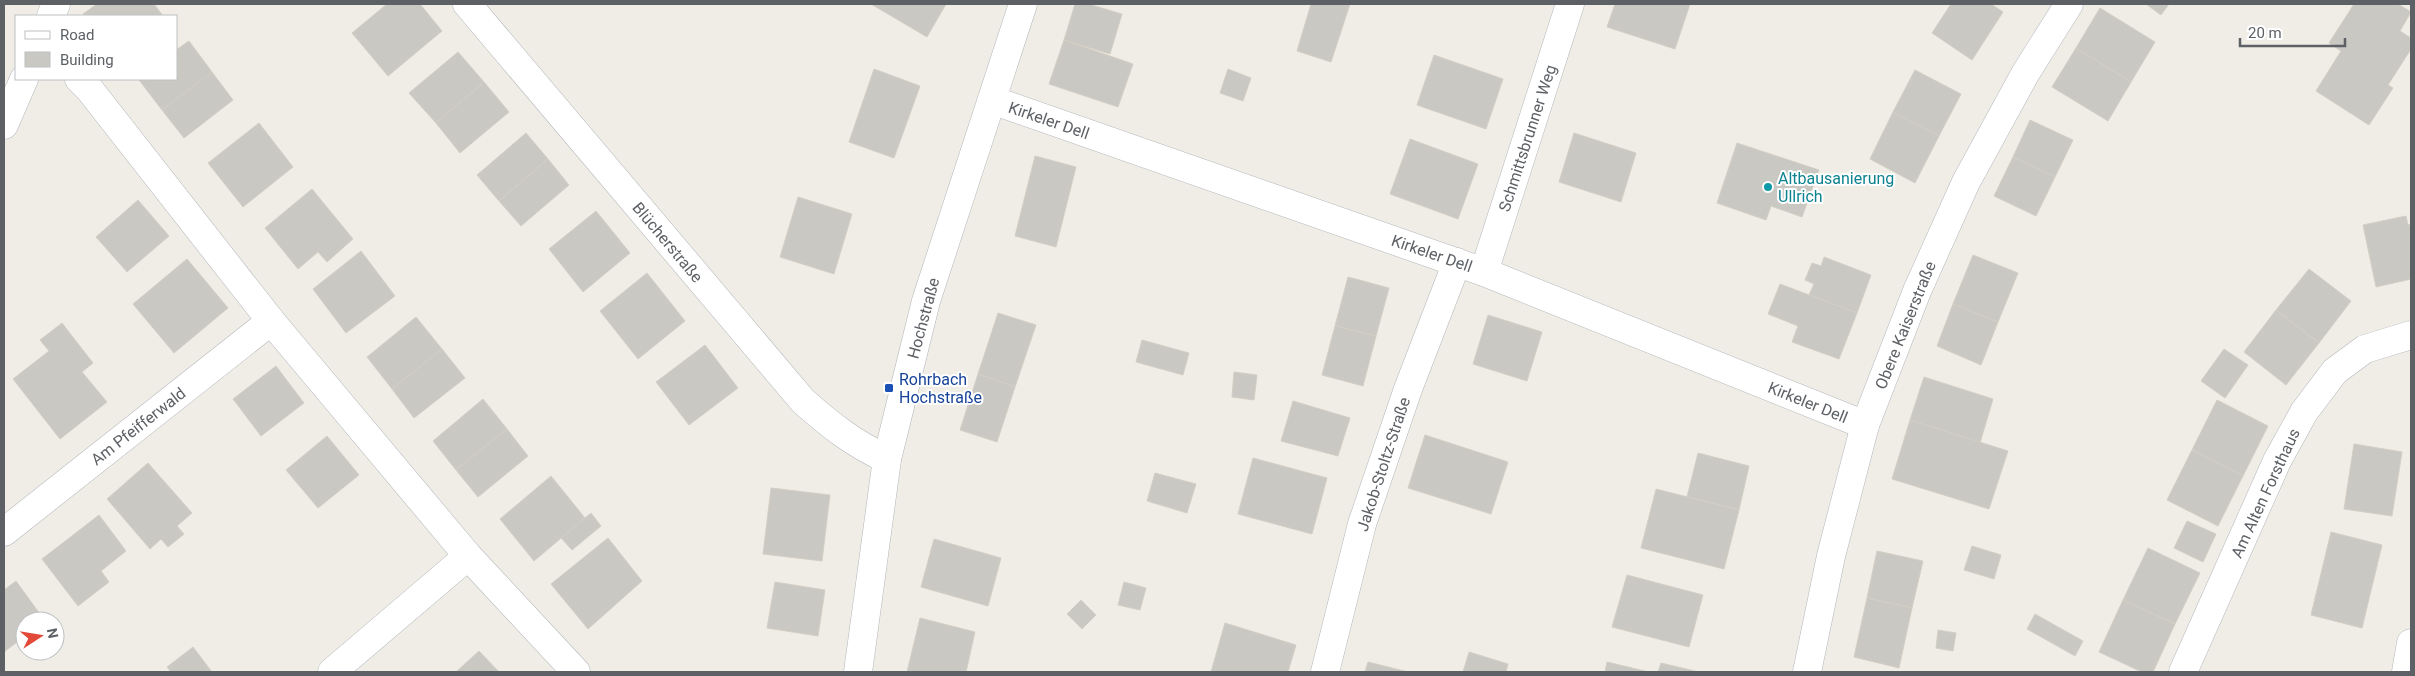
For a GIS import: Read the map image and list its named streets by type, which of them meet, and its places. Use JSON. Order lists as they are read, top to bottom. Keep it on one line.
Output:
{"streets":{"street":["Kirkeler Dell","Schmittsbrunner Weg","Blücherstraße","Hochstraße","Obere Kaiserstraße","Am Pfeifferwald","Jakob-Stoltz-Straße","Am Alten Forsthaus"]},"crossings":[["Kirkeler Dell","Schmittsbrunner Weg"],["Kirkeler Dell","Hochstraße"],["Kirkeler Dell","Obere Kaiserstraße"],["Kirkeler Dell","Jakob-Stoltz-Straße"],["Blücherstraße","Hochstraße"]],"places":{"other":["Altbausanierung Ullrich"],"transit":["Rohrbach Hochstraße"]},"legend":["Road","Building"],"scale_bar":"20 m","north":"right"}
